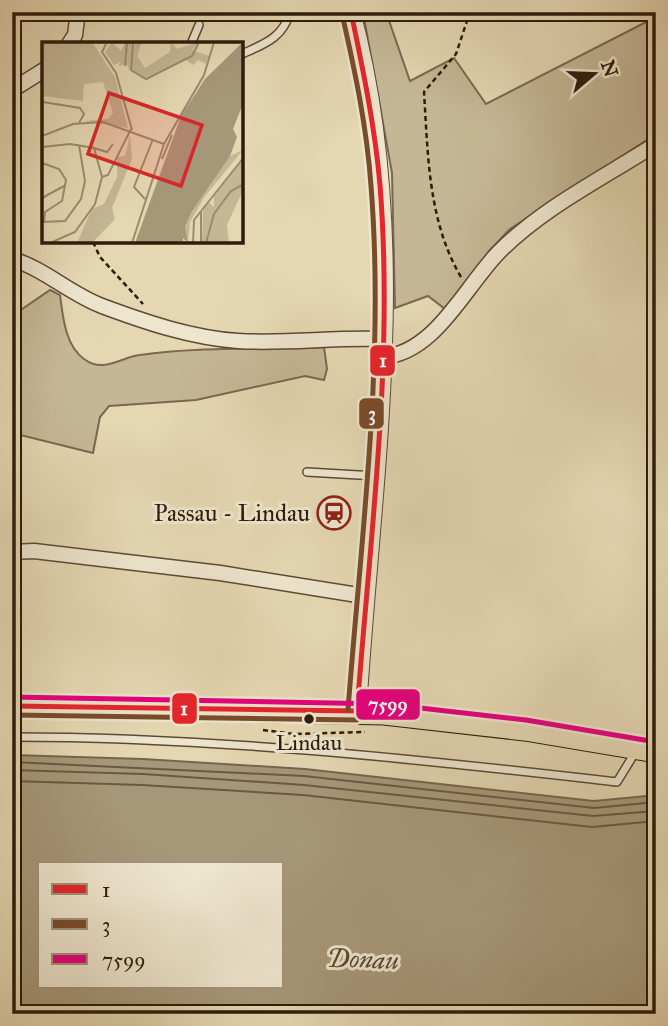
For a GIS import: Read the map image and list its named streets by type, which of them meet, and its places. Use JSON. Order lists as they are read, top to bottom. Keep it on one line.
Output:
{"water":["Donau"],"places":{"station":["Passau - Lindau"],"other":["Lindau"]},"lines":["transit line 1","transit line 3","transit line 7599"],"legend":["1","3","7599"],"north":"right"}
